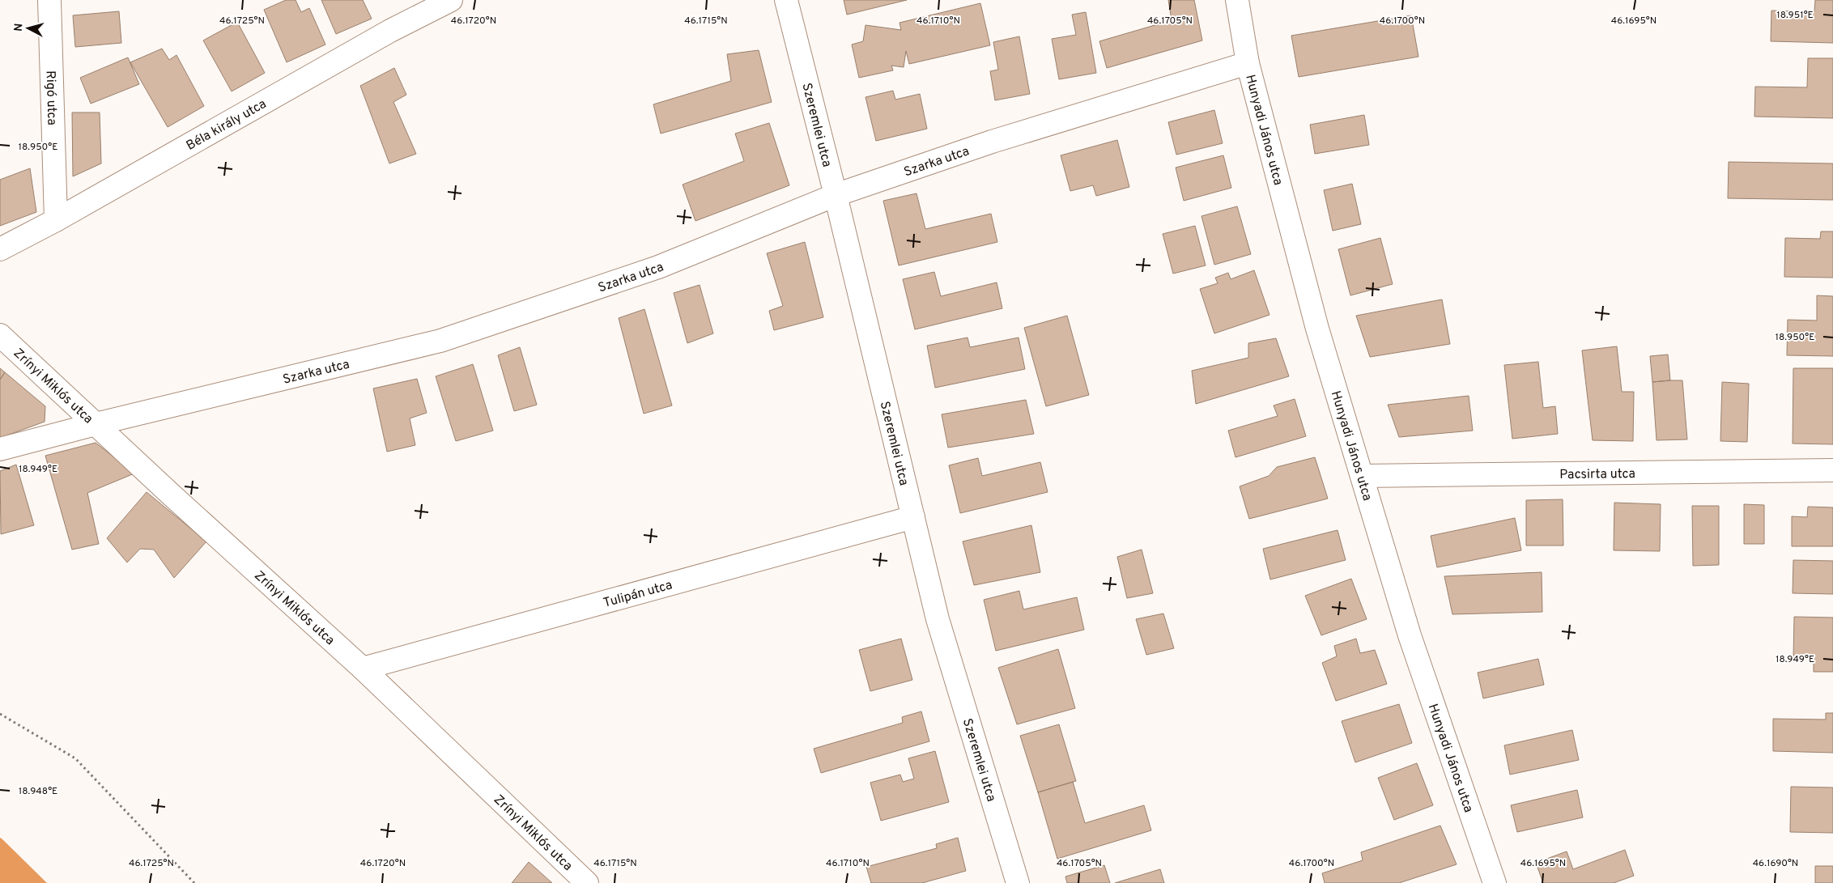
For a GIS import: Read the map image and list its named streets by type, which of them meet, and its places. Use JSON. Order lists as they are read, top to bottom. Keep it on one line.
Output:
{"streets":{"street":["Rigó utca","Béla király utca","Szeremlei utca","Hunyadi János utca","Szarka utca","Zrínyi Miklós utca","Pacsirta utca","Tulipán utca"]},"crossings":[["Rigó utca","Béla király utca"],["Szeremlei utca","Szarka utca"],["Szeremlei utca","Tulipán utca"],["Hunyadi János utca","Szarka utca"],["Hunyadi János utca","Pacsirta utca"],["Szarka utca","Zrínyi Miklós utca"],["Zrínyi Miklós utca","Tulipán utca"]],"north":"left","coordinates":["18.951°E","46.1725°N","46.1720°N","46.1715°N","46.1710°N","46.1705°N","46.1700°N","46.1695°N","18.950°E","18.949°E","18.948°E","46.1690°N"]}
